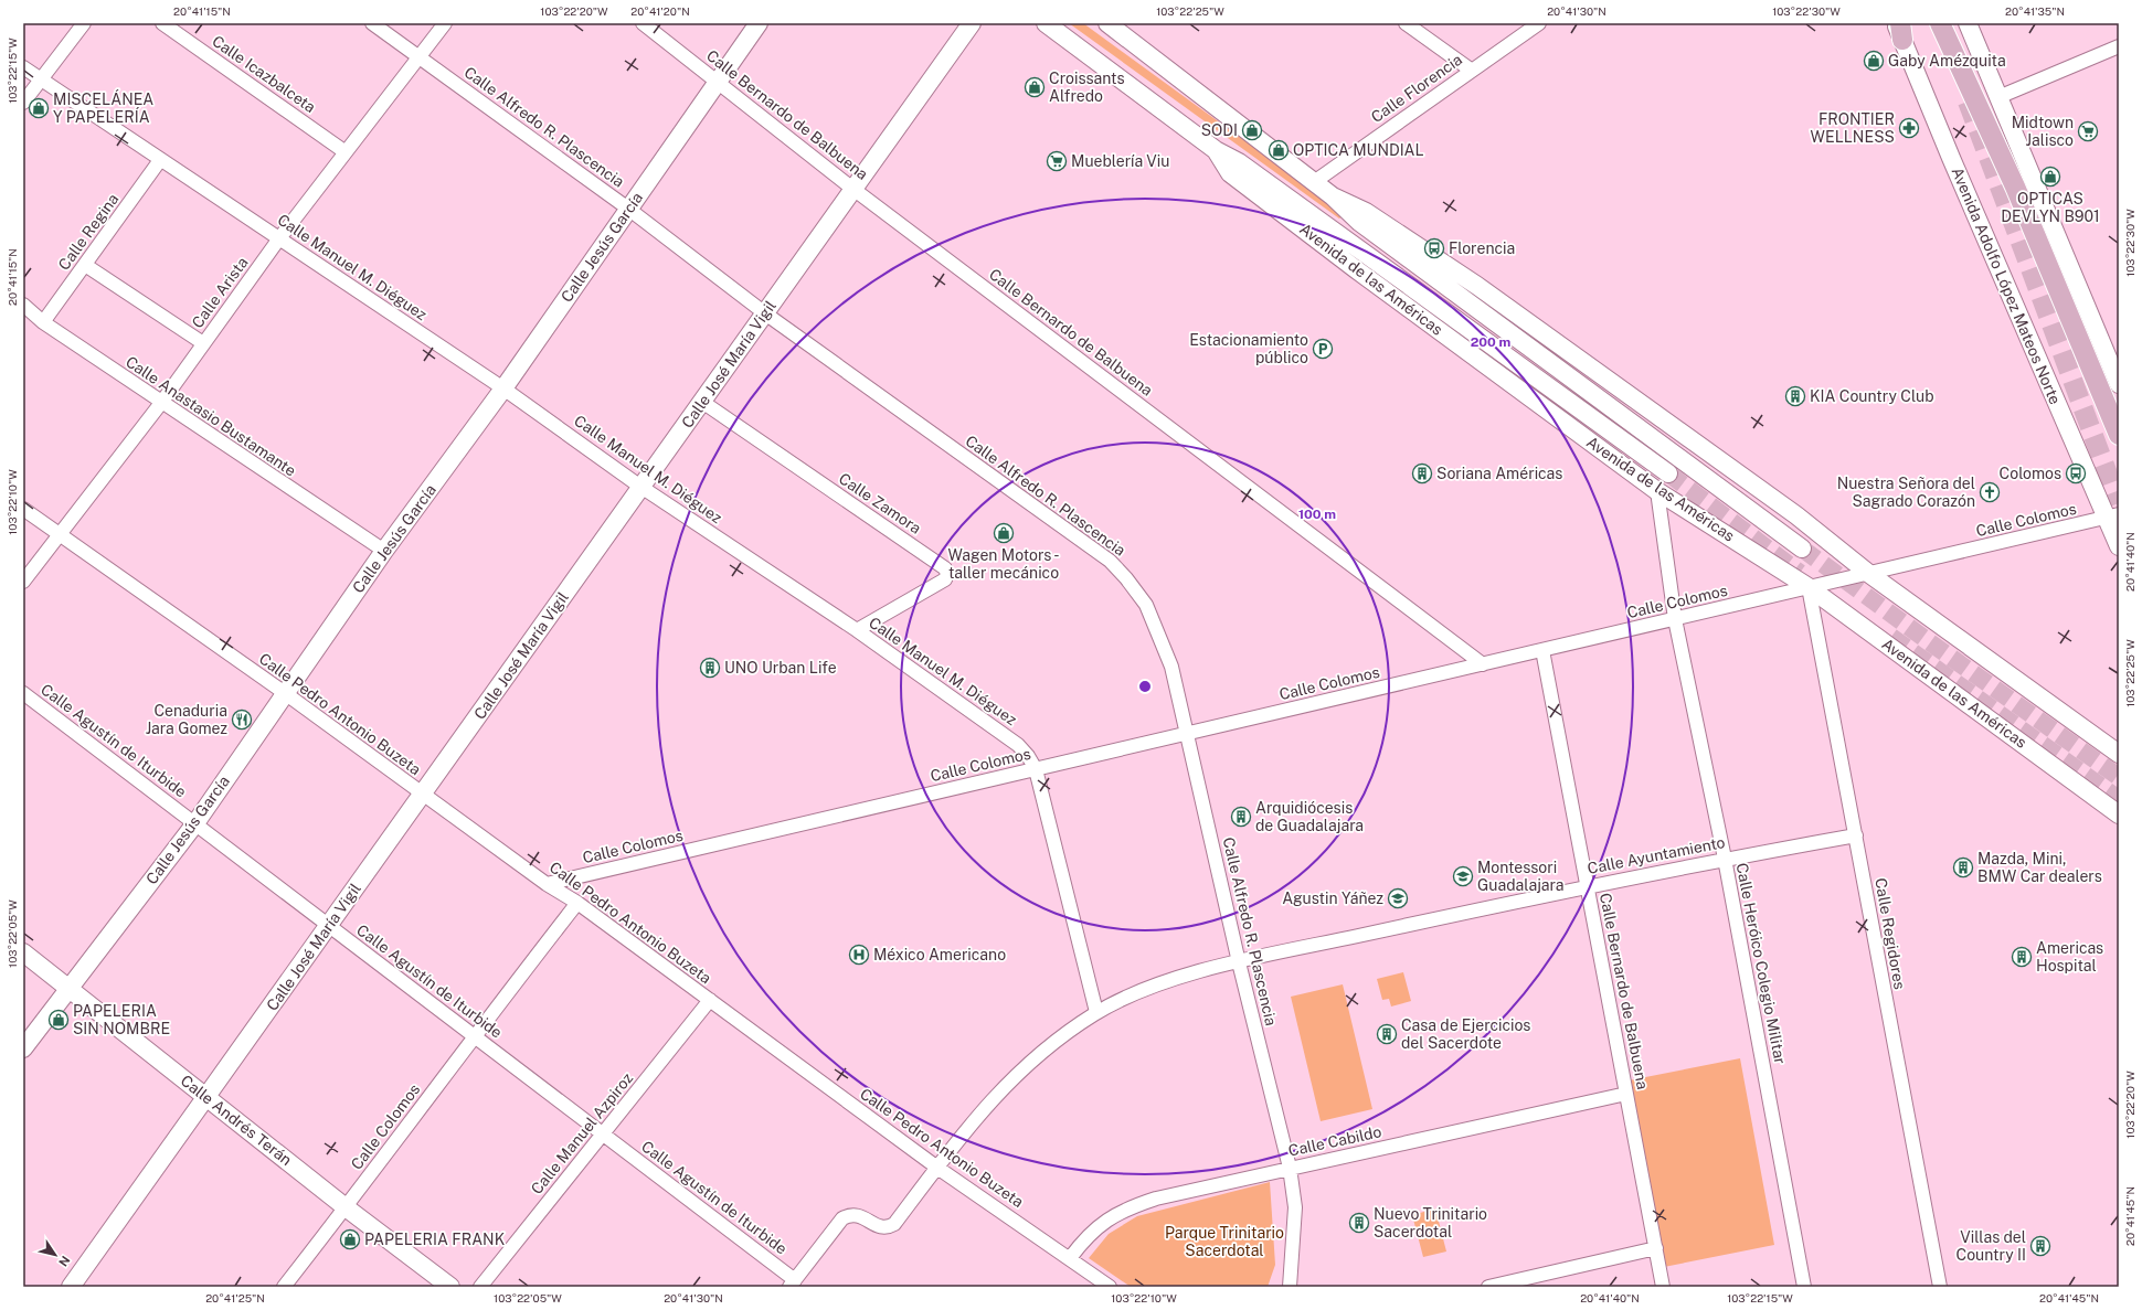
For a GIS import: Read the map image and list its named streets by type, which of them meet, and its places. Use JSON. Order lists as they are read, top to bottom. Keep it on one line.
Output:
{"streets":{"main road":["Calle Jesús García","Avenida de las Américas","Avenida Adolfo López Mateos Norte","Calle José María Vigil","Calle Andrés Terán"],"street":["Calle Icazbalceta","Calle Florencia","Calle Bernardo de Balbuena","Calle Alfredo R. Plascencia","Calle Regina","Calle Manuel M. Diéguez","Calle Arista","Calle Anastasio Bustamante","Calle Zamora","Calle Colomos","Calle Pedro Antonio Buzeta","Calle Agustín de Iturbide","Calle Ayuntamiento","Calle Regidores","Calle Heróico Colegio Militar","Calle Manuel Azpiroz","Calle Cabildo"]},"crossings":[["Calle Icazbalceta","Calle Arista"],["Calle Florencia","Avenida de las Américas"],["Calle Bernardo de Balbuena","Calle Jesús García"],["Calle Bernardo de Balbuena","Calle José María Vigil"],["Calle Bernardo de Balbuena","Calle Colomos"],["Calle Bernardo de Balbuena","Calle Ayuntamiento"],["Calle Bernardo de Balbuena","Calle Cabildo"],["Calle Alfredo R. Plascencia","Calle Jesús García"],["Calle Alfredo R. Plascencia","Calle Arista"],["Calle Alfredo R. Plascencia","Calle José María Vigil"],["Calle Alfredo R. Plascencia","Calle Colomos"],["Calle Alfredo R. Plascencia","Calle Ayuntamiento"],["Calle Alfredo R. Plascencia","Calle Cabildo"],["Calle Regina","Calle Manuel M. Diéguez"],["Calle Regina","Calle Anastasio Bustamante"],["Calle Jesús García","Calle Manuel M. Diéguez"],["Calle Jesús García","Calle Anastasio Bustamante"],["Calle Jesús García","Calle Pedro Antonio Buzeta"],["Calle Jesús García","Calle Agustín de Iturbide"],["Calle Jesús García","Calle Andrés Terán"],["Calle Manuel M. Diéguez","Calle Arista"],["Calle Manuel M. Diéguez","Calle José María Vigil"],["Calle Manuel M. Diéguez","Calle Zamora"],["Calle Manuel M. Diéguez","Calle Colomos"],["Calle Manuel M. Diéguez","Calle Ayuntamiento"],["Avenida de las Américas","Calle Colomos"],["Avenida de las Américas","Calle Regidores"],["Avenida de las Américas","Calle Heróico Colegio Militar"],["Avenida Adolfo López Mateos Norte","Calle Colomos"],["Calle Arista","Calle Anastasio Bustamante"],["Calle Arista","Calle Pedro Antonio Buzeta"],["Calle José María Vigil","Calle Zamora"],["Calle José María Vigil","Calle Pedro Antonio Buzeta"],["Calle José María Vigil","Calle Agustín de Iturbide"],["Calle José María Vigil","Calle Andrés Terán"],["Calle Colomos","Calle Pedro Antonio Buzeta"],["Calle Colomos","Calle Agustín de Iturbide"],["Calle Colomos","Calle Regidores"],["Calle Colomos","Calle Heróico Colegio Militar"],["Calle Colomos","Calle Andrés Terán"],["Calle Pedro Antonio Buzeta","Calle Ayuntamiento"],["Calle Pedro Antonio Buzeta","Calle Manuel Azpiroz"],["Calle Pedro Antonio Buzeta","Calle Cabildo"],["Calle Agustín de Iturbide","Calle Ayuntamiento"],["Calle Agustín de Iturbide","Calle Manuel Azpiroz"],["Calle Ayuntamiento","Calle Regidores"],["Calle Ayuntamiento","Calle Heróico Colegio Militar"]],"parks":["Parque Trinitario Sacerdotal"],"places":{"shop":["Gaby Amézquita","Croissants Alfredo","MISCELÁNEA Y PAPELERÍA","SODI","OPTICA MUNDIAL","OPTICAS DEVLYN B901","Wagen Motors - taller mecánico","PAPELERIA SIN NOMBRE","PAPELERIA FRANK"],"pharmacy":["FRONTIER WELLNESS"],"supermarket":["Midtown Jalisco","Mueblería Viu"],"bus stop":["Florencia","Colomos"],"parking":["Estacionamiento público"],"building":["KIA Country Club","Soriana Américas","UNO Urban Life","Arquidiócesis de Guadalajara","Mazda, Mini, BMW Car dealers","Americas Hospital","Casa de Ejercicios del Sacerdote","Nuevo Trinitario Sacerdotal","Villas del Country II"],"church":["Nuestra Señora del Sagrado Corazón"],"restaurant":["Cenaduria Jara Gomez"],"school or university":["Montessori Guadalajara","Agustin Yáñez"],"hospital":["México Americano"]},"north":"bottom right","coordinates":["20°41'15\"N","103°22'20\"W","20°41'20\"N","103°22'25\"W","20°41'30\"N","103°22'30\"W","20°41'35\"N","103°22'15\"W","103°22'10\"W","20°41'40\"N","103°22'05\"W","20°41'45\"N","20°41'25\"N"],"rings":["200 m","100 m"]}
